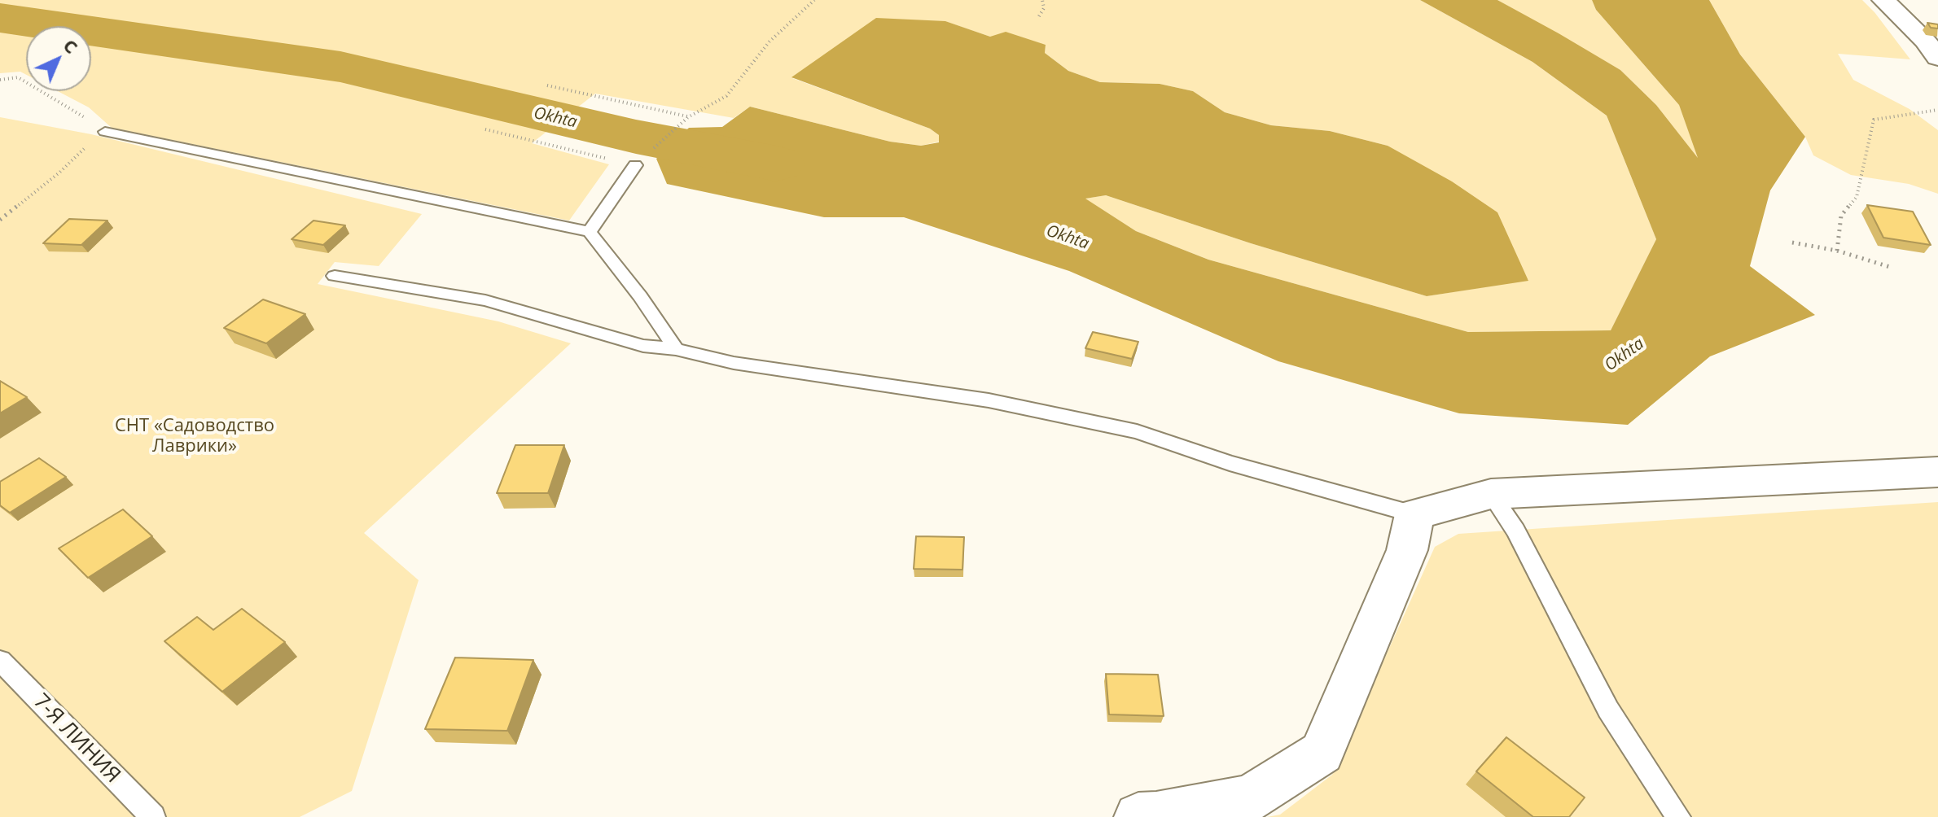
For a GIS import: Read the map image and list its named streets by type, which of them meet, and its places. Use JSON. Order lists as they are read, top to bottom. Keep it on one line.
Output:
{"streets":{"lane":["7-Я ЛИНИЯ"]},"water":["Okhta"],"parks":["СНТ «Садоводство Лаврики»"],"north":"top right"}
